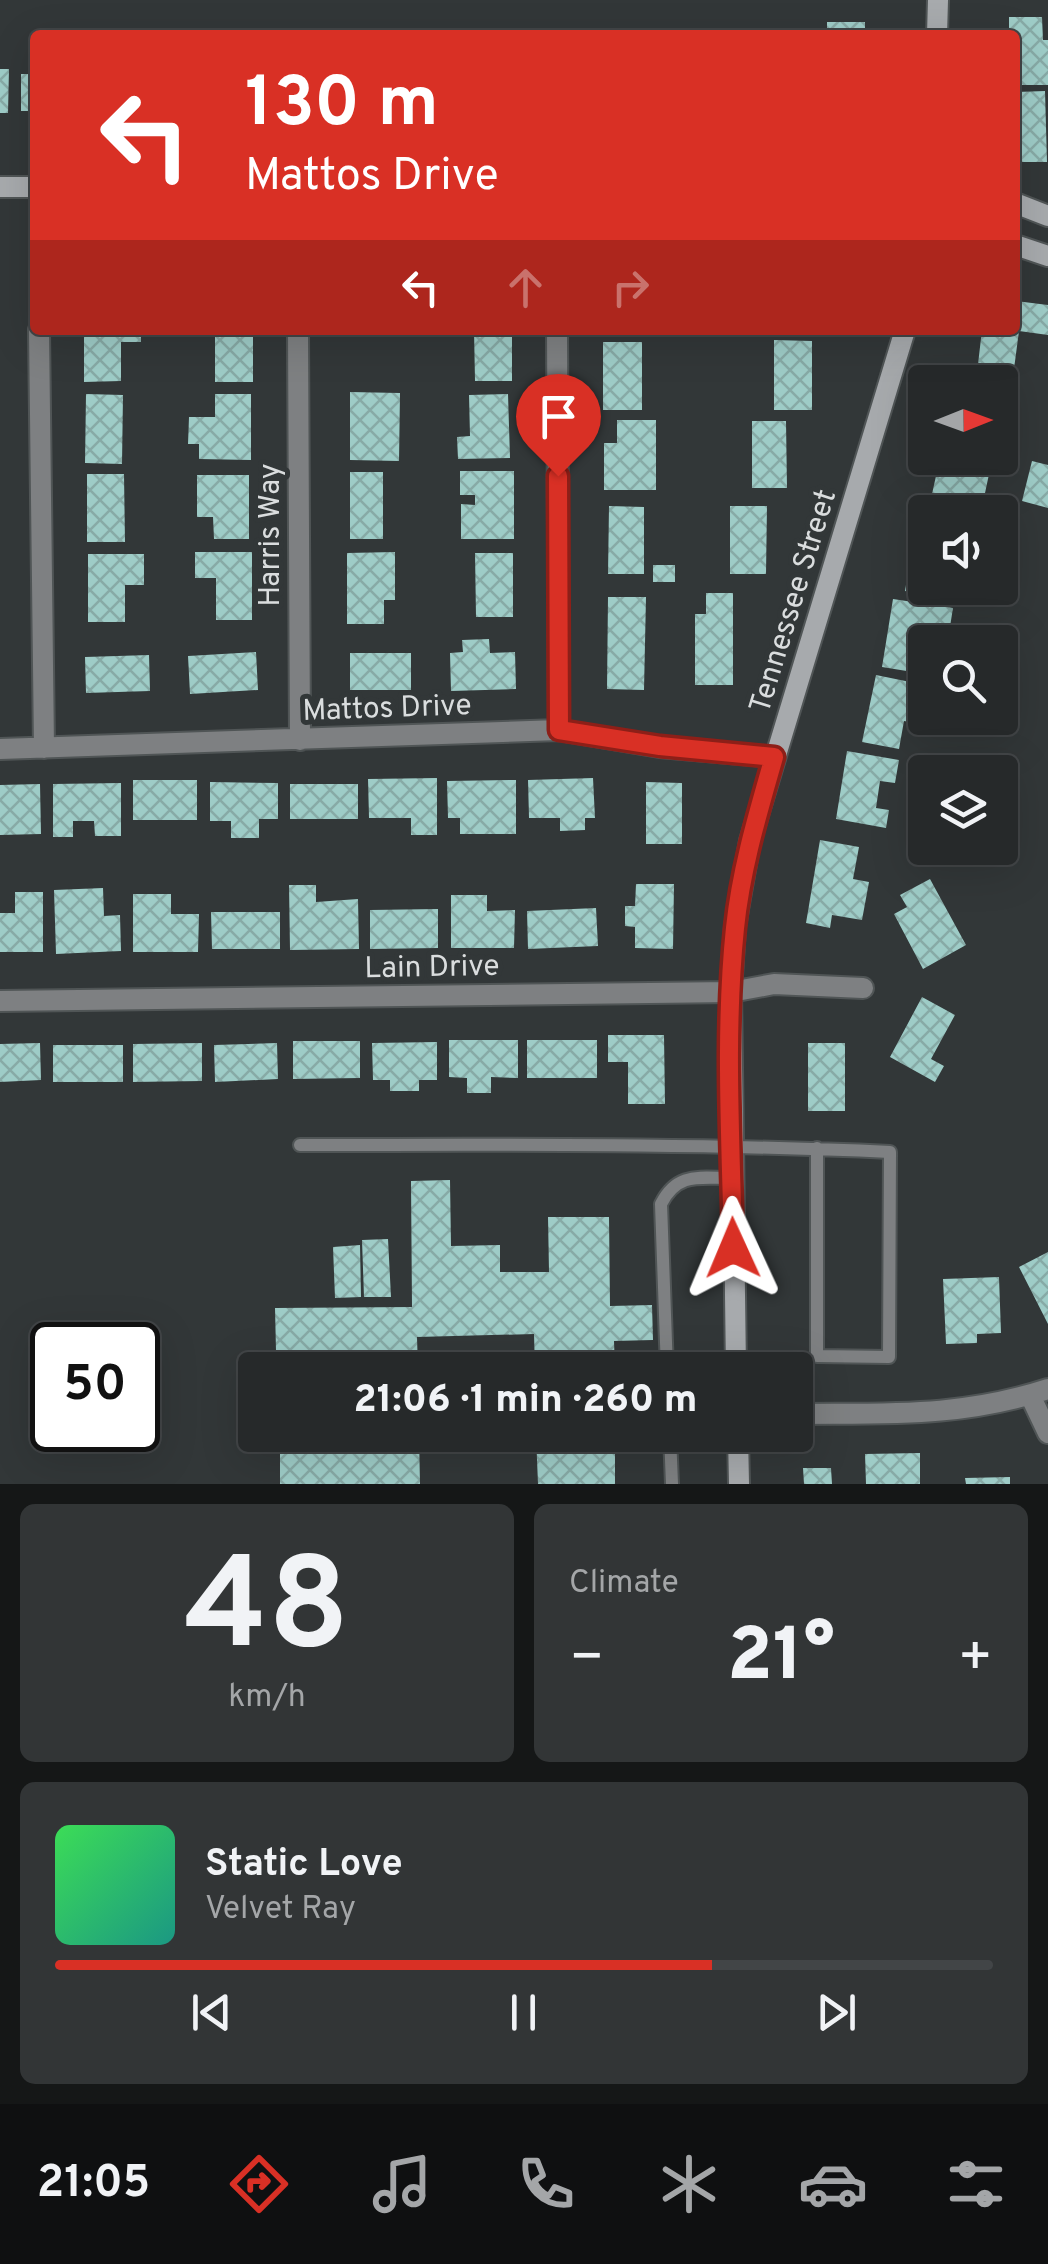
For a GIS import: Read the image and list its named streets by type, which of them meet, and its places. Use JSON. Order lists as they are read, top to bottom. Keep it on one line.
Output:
{"streets":{"main road":["Tennessee Street"],"street":["Harris Way","Mattos Drive","Lain Drive"]},"crossings":[["Harris Way","Mattos Drive"],["Tennessee Street","Mattos Drive"],["Tennessee Street","Lain Drive"]],"north":"right","page":{"turn":["130 m","Mattos Drive"],"limit":"50","trip":"21:06 · 1 min · 260 m","tile":[["48","km/h"],"Climate"],"heat":["−","21°","+"],"song":["Static Love","Velvet Ray"],"tabs":"21:05"}}
